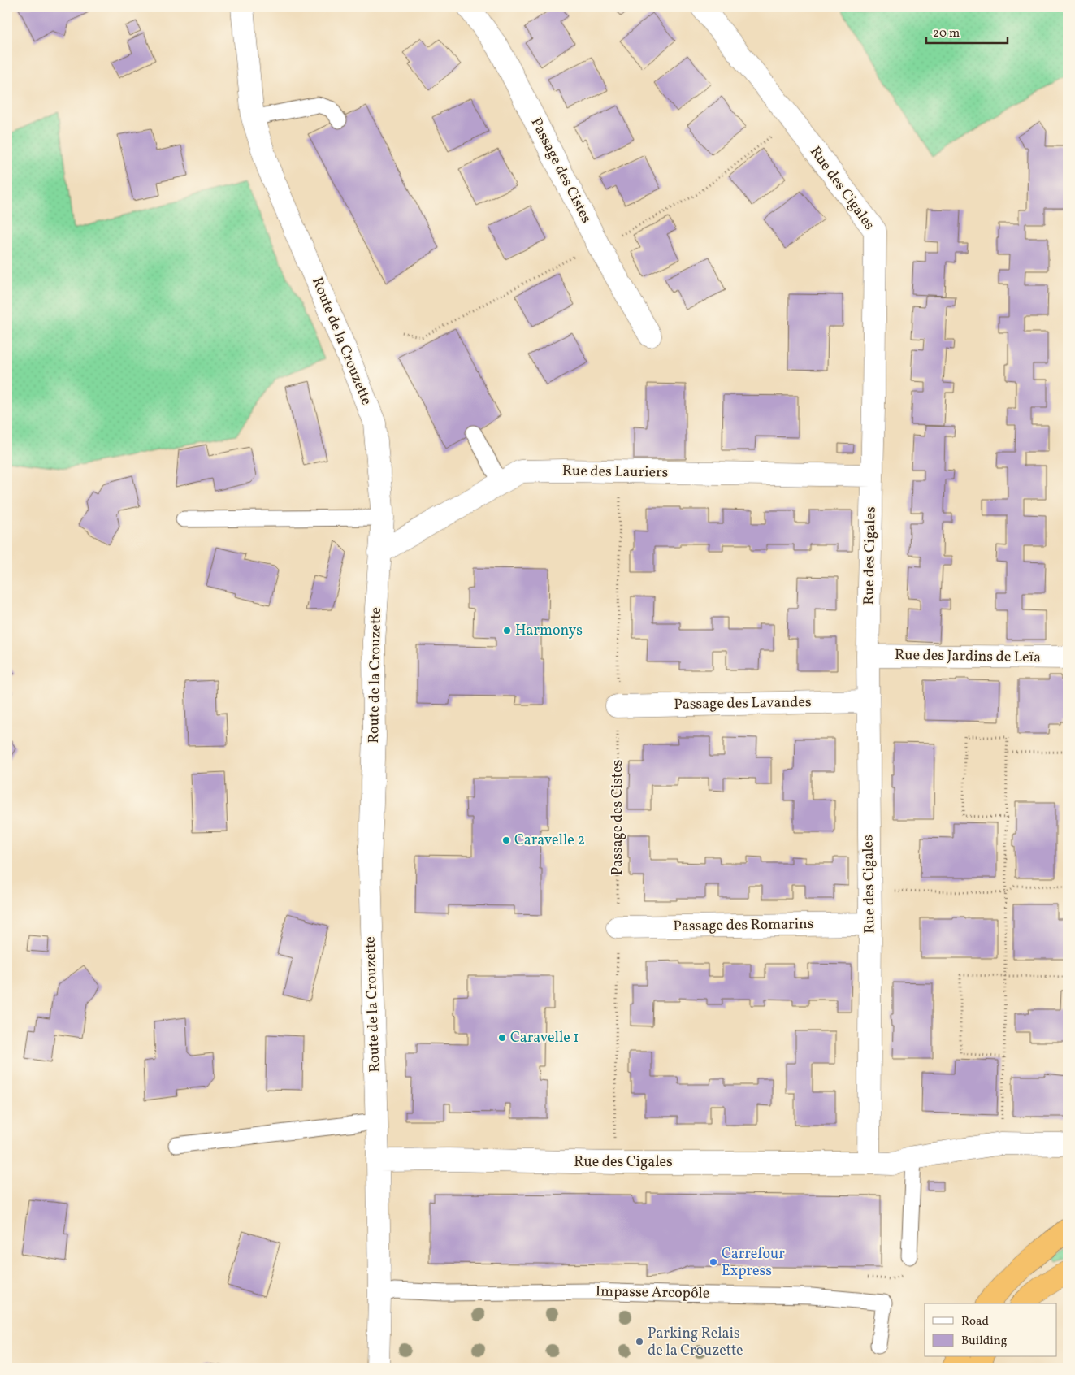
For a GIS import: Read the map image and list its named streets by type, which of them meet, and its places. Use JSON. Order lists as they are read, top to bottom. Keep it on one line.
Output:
{"streets":{"street":["Passage des Cistes","Rue des Cigales","Route de la Crouzette","Rue des Lauriers","Rue des Jardins de Leïa","Passage des Lavandes","Passage des Romarins"],"lane":["Impasse Arcopôle"]},"crossings":[["Passage des Cistes","Rue des Cigales"],["Passage des Cistes","Rue des Lauriers"],["Passage des Cistes","Passage des Lavandes"],["Passage des Cistes","Passage des Romarins"],["Rue des Cigales","Route de la Crouzette"],["Rue des Cigales","Rue des Lauriers"],["Rue des Cigales","Rue des Jardins de Leïa"],["Rue des Cigales","Passage des Lavandes"],["Rue des Cigales","Passage des Romarins"],["Route de la Crouzette","Rue des Lauriers"],["Route de la Crouzette","Impasse Arcopôle"]],"places":["Harmonys","Caravelle 2","Caravelle 1","Carrefour Express","Parking Relais de la Crouzette"],"legend":["Road","Building"],"scale_bar":"20 m"}
